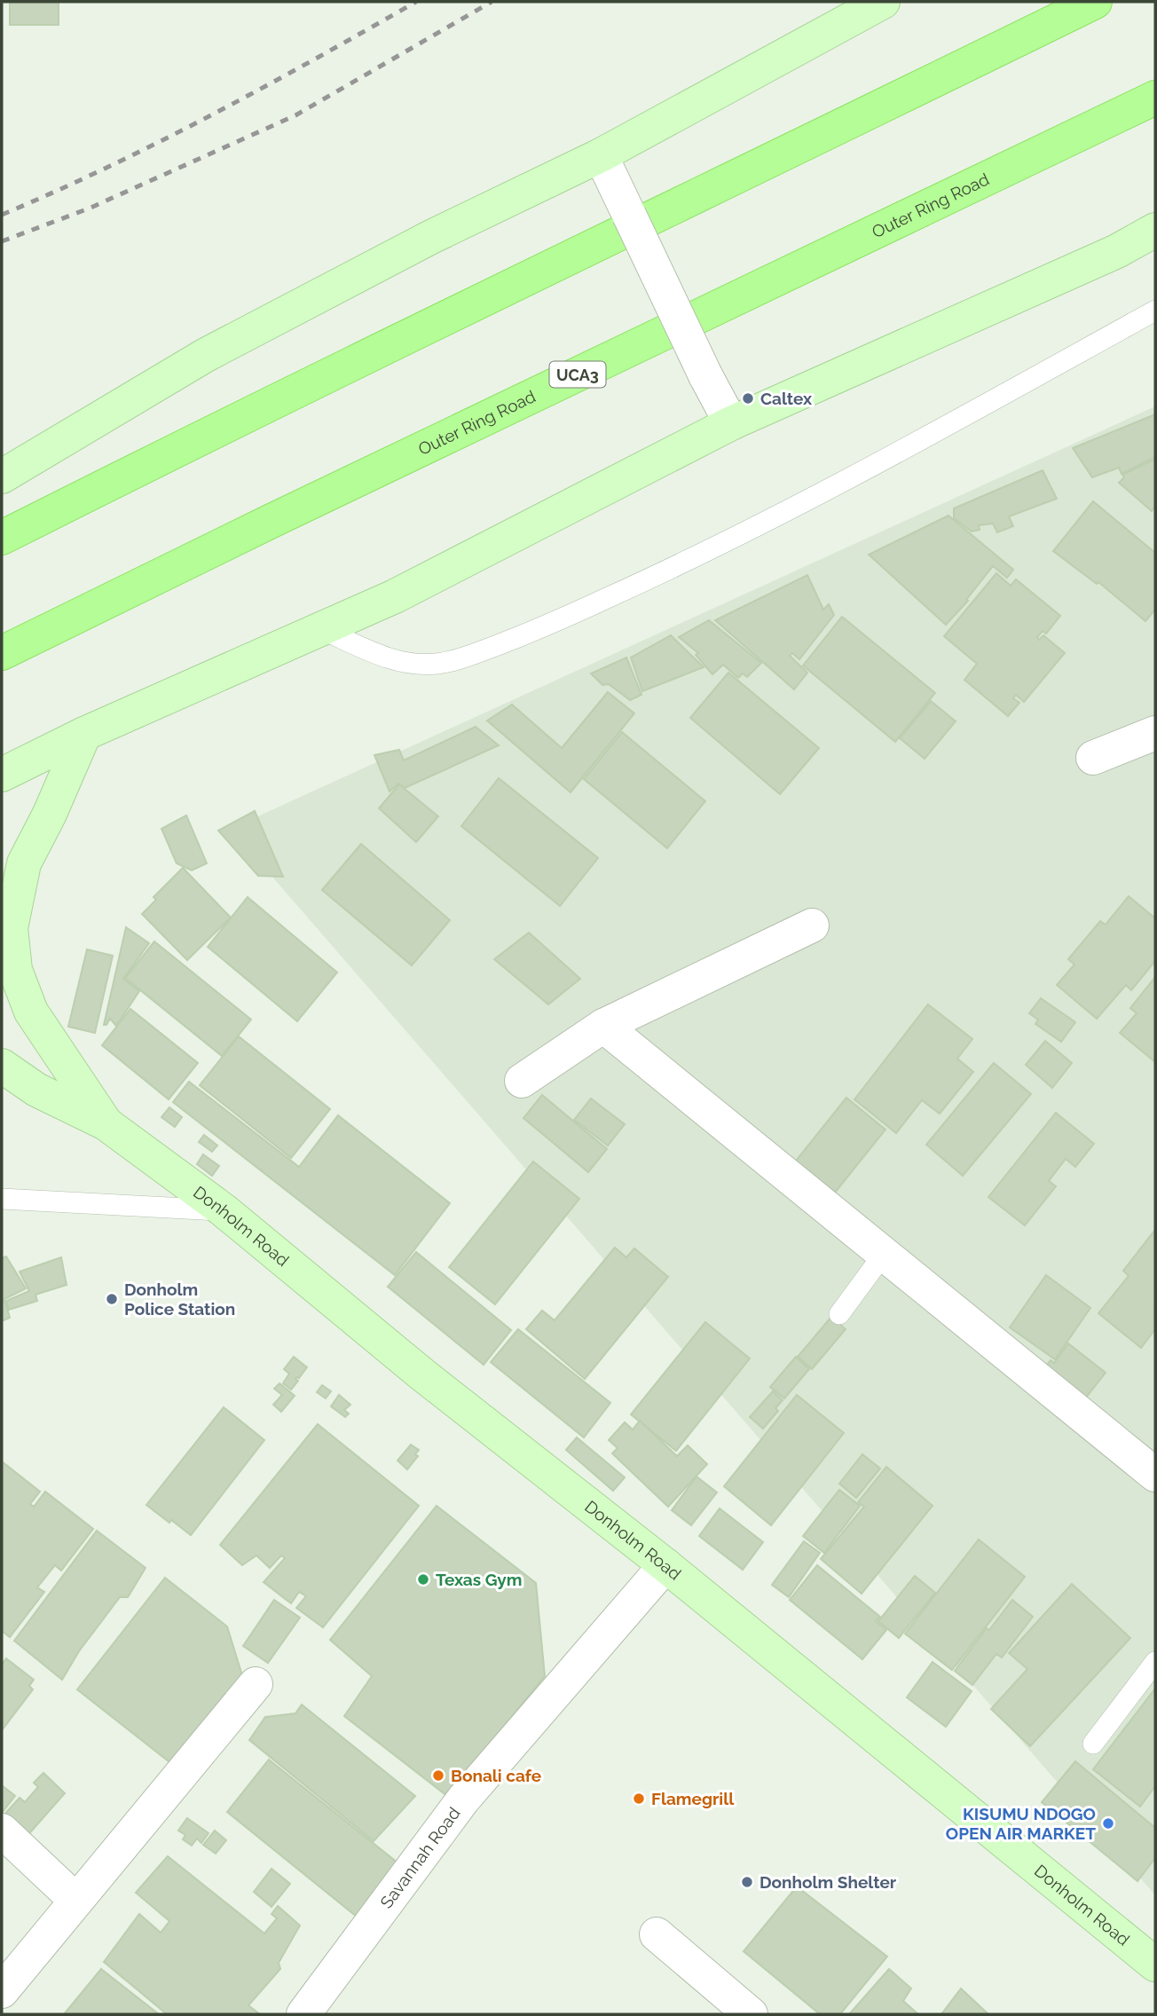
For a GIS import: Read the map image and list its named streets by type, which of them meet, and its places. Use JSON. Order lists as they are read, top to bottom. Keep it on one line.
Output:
{"streets":{"main road":["Outer Ring Road","UCA3","Donholm Road"],"street":["Savannah Road"]},"crossings":[["Donholm Road","Savannah Road"]],"places":["Caltex","Donholm Police Station","Texas Gym","Bonali cafe","Flamegrill","KISUMU NDOGO OPEN AIR MARKET","Donholm Shelter"]}
